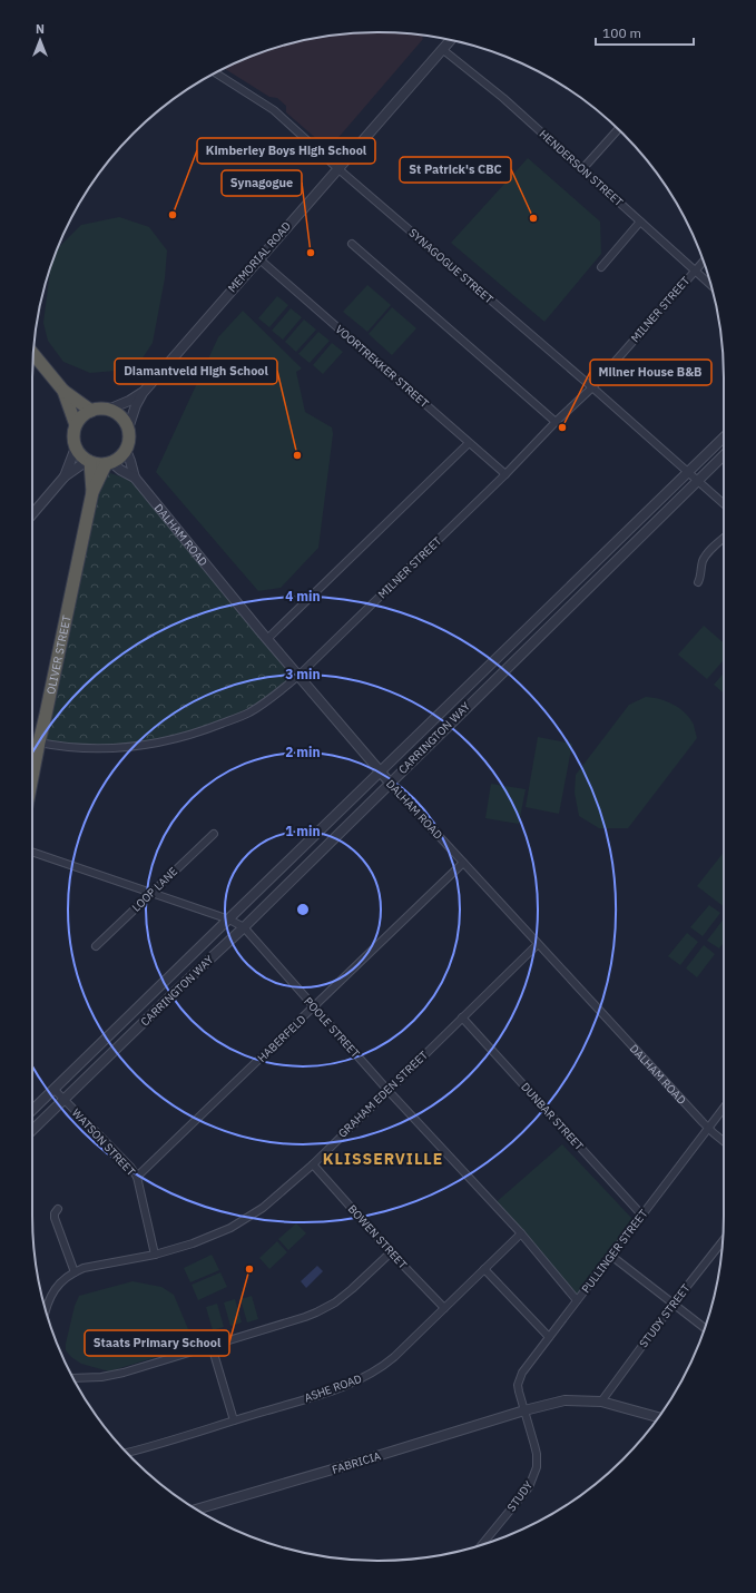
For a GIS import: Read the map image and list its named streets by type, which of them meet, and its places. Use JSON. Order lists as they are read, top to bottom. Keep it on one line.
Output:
{"streets":{"highway":["OLIVER STREET"],"street":["HENDERSON STREET","MEMORIAL ROAD","SYNAGOGUE STREET","MILNER STREET","VOORTREKKER STREET","DALHAM ROAD","CARRINGTON WAY","LOOP LANE","POOLE STREET","HABERFELD","GRAHAM EDEN STREET","DUNBAR STREET","WATSON STREET","BOWEN STREET","PULLINGER STREET","STUDY STREET","ASHE ROAD","FABRICIA","STUDY"]},"crossings":[["HENDERSON STREET","MEMORIAL ROAD"],["HENDERSON STREET","MILNER STREET"],["MEMORIAL ROAD","SYNAGOGUE STREET"],["MEMORIAL ROAD","VOORTREKKER STREET"],["MEMORIAL ROAD","DALHAM ROAD"],["MEMORIAL ROAD","OLIVER STREET"],["SYNAGOGUE STREET","MILNER STREET"],["SYNAGOGUE STREET","CARRINGTON WAY"],["MILNER STREET","VOORTREKKER STREET"],["MILNER STREET","DALHAM ROAD"],["MILNER STREET","OLIVER STREET"],["DALHAM ROAD","OLIVER STREET"],["DALHAM ROAD","CARRINGTON WAY"],["DALHAM ROAD","HABERFELD"],["DALHAM ROAD","GRAHAM EDEN STREET"],["DALHAM ROAD","PULLINGER STREET"],["CARRINGTON WAY","POOLE STREET"],["CARRINGTON WAY","WATSON STREET"],["LOOP LANE","POOLE STREET"],["POOLE STREET","HABERFELD"],["POOLE STREET","GRAHAM EDEN STREET"],["POOLE STREET","PULLINGER STREET"],["POOLE STREET","ASHE ROAD"],["HABERFELD","WATSON STREET"],["GRAHAM EDEN STREET","DUNBAR STREET"],["GRAHAM EDEN STREET","WATSON STREET"],["GRAHAM EDEN STREET","BOWEN STREET"],["DUNBAR STREET","PULLINGER STREET"],["BOWEN STREET","ASHE ROAD"],["PULLINGER STREET","FABRICIA"],["PULLINGER STREET","STUDY"],["STUDY STREET","FABRICIA"],["FABRICIA","STUDY"]],"districts":["KLISSERVILLE"],"places":["Kimberley Boys High School","St Patrick's CBC","Synagogue","Milner House B&B","Diamantveld High School","Staats Primary School"],"scale_bar":"100 m","north":"top","rings":["4 min","3 min","2 min","1 min"]}
